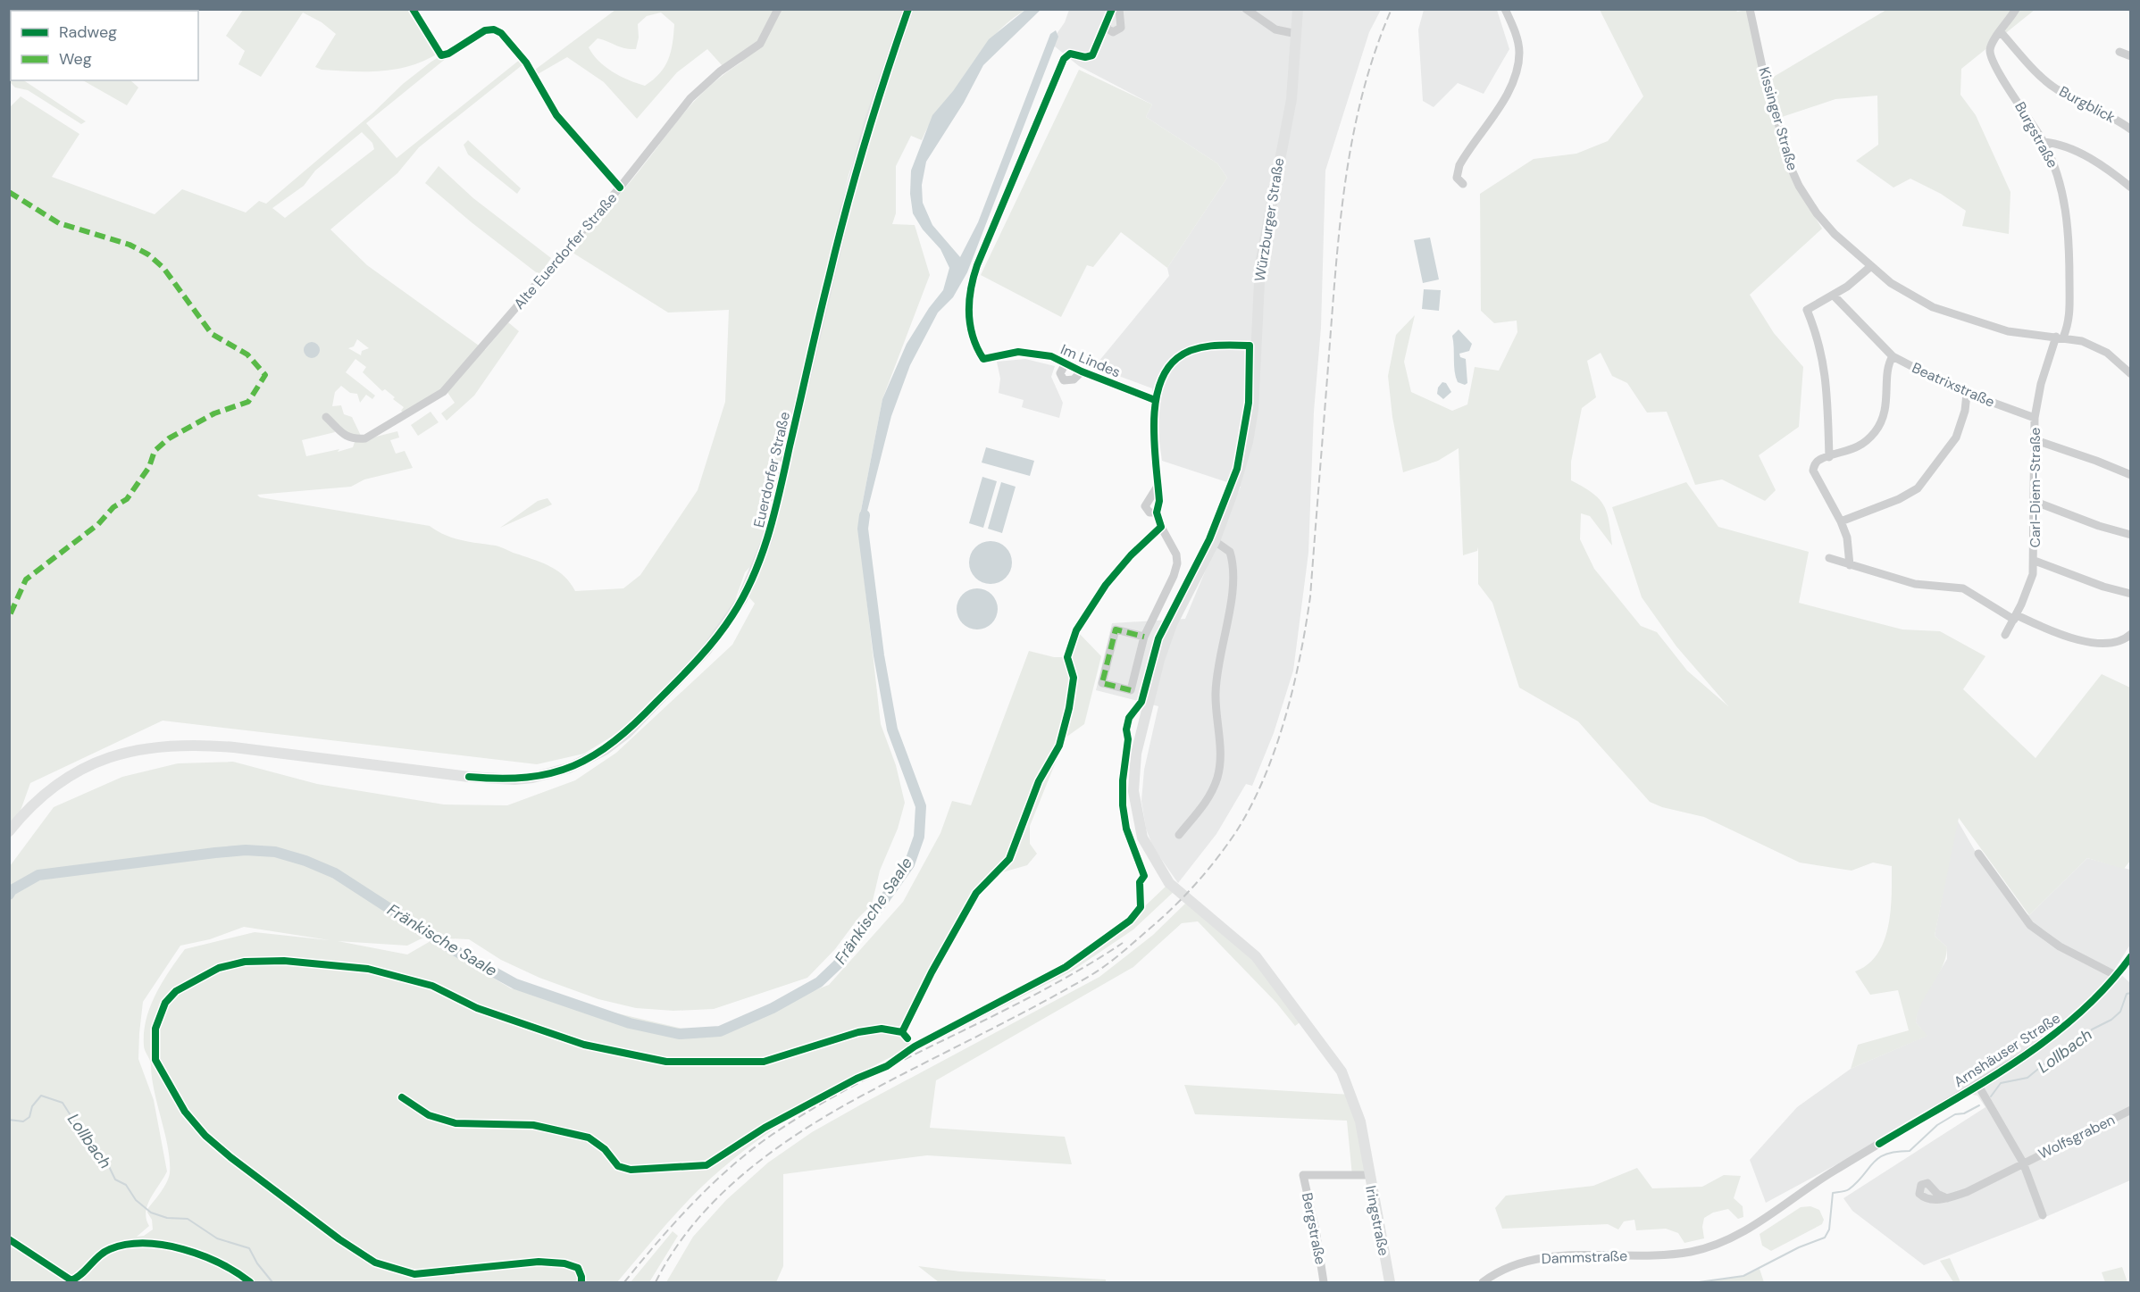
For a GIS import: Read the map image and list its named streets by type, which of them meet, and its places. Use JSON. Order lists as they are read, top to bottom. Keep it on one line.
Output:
{"streets":{"main road":["Würzburger Straße","Euerdorfer Straße","Iringstraße"],"street":["Burgblick","Kissinger Straße","Burgstraße","Alte Euerdorfer Straße","Im Lindes","Beatrixstraße","Carl-Diem-Straße","Arnshäuser Straße","Wolfsgraben","Bergstraße","Dammstraße"]},"crossings":[["Burgblick","Burgstraße"],["Kissinger Straße","Burgstraße"],["Kissinger Straße","Carl-Diem-Straße"],["Burgstraße","Carl-Diem-Straße"],["Würzburger Straße","Iringstraße"],["Beatrixstraße","Carl-Diem-Straße"],["Arnshäuser Straße","Wolfsgraben"],["Arnshäuser Straße","Dammstraße"],["Iringstraße","Bergstraße"]],"water":["Fränkische Saale","Lollbach"],"legend":["Radweg","Weg"]}
